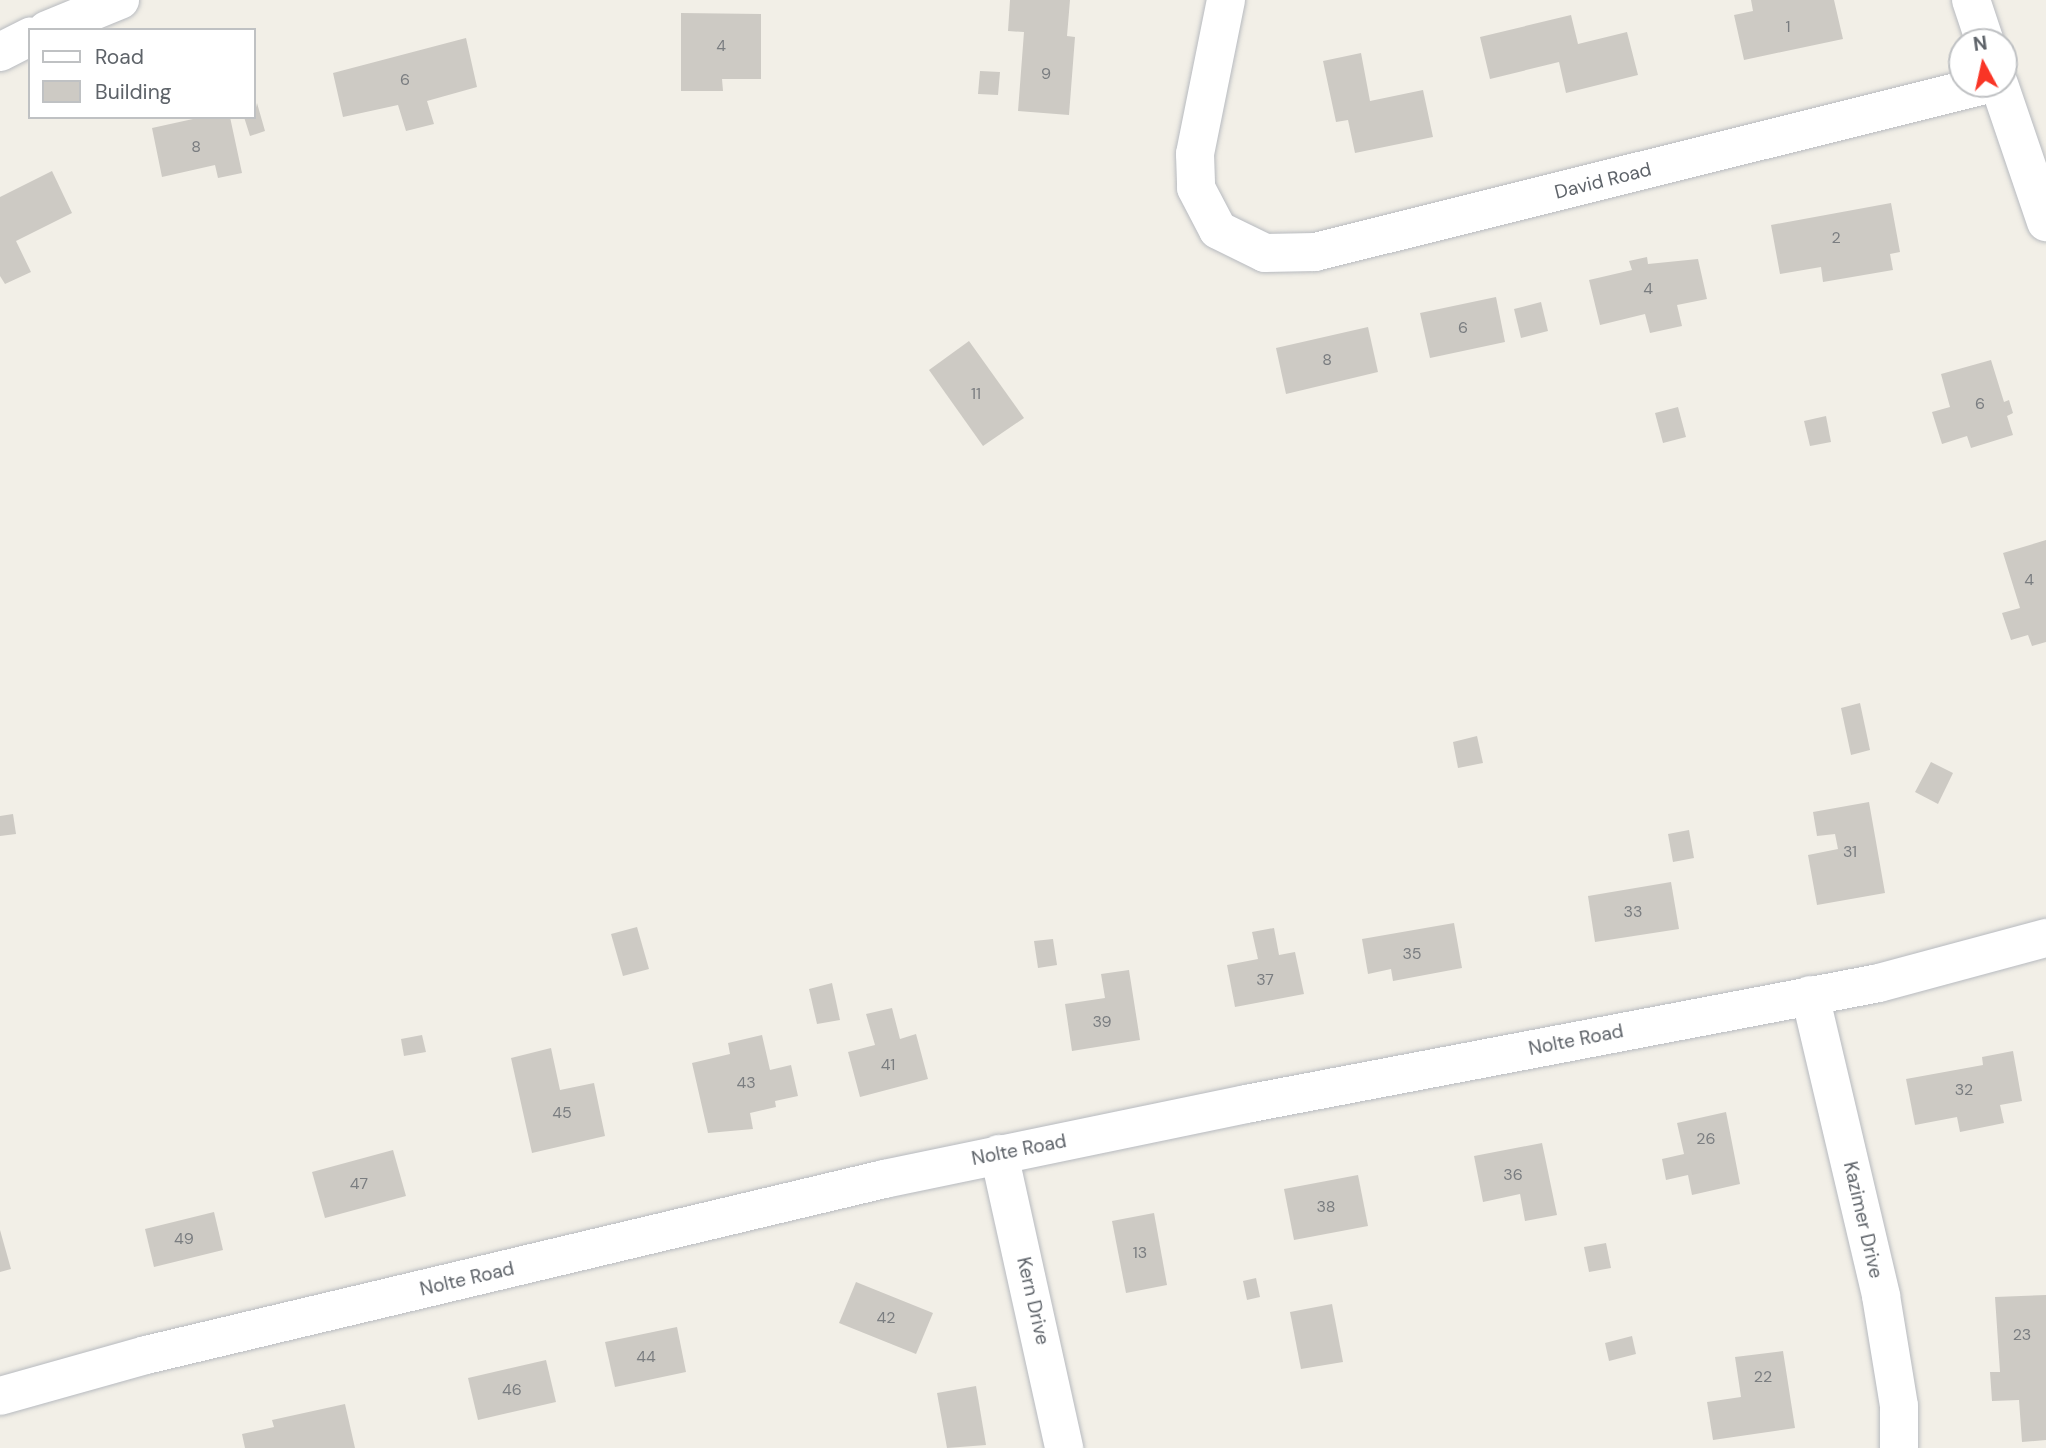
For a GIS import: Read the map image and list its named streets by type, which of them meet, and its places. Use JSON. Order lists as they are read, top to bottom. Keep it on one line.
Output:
{"streets":{"street":["David Road","Nolte Road","Kazimer Drive","Kern Drive"]},"crossings":[["Nolte Road","Kazimer Drive"],["Nolte Road","Kern Drive"]],"house_numbers":["1","4","9","6","8","2","4","6","8","11","6","4","31","33","35","37","39","41","43","32","45","26","36","47","38","49","13","42","23","44","22","46"],"legend":["Road","Building"],"north":"top"}
